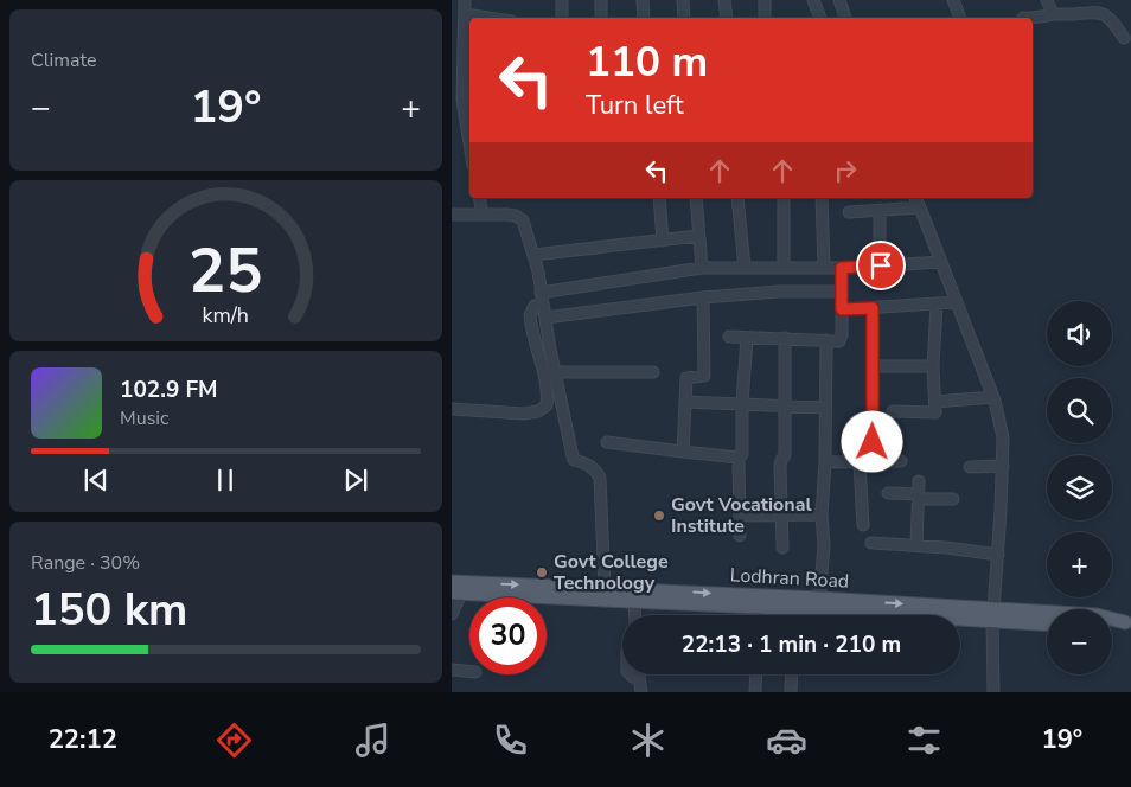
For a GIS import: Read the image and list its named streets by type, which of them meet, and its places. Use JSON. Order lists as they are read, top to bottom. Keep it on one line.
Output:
{"streets":{"main road":["Lodhran Road"]},"places":["Govt Vocational Institute","Govt College Technology"],"page":{"tile":["Climate",["Range · 30%","150 km"]],"turn":["110 m","Turn left"],"heat":["−","19°","+"],"map_buttons":["+","−"],"song":["102.9 FM","Music"],"limit":"30","trip":"22:13 · 1 min · 210 m","tabs":["22:12","19°"],"gauge":["25","km/h"]}}
